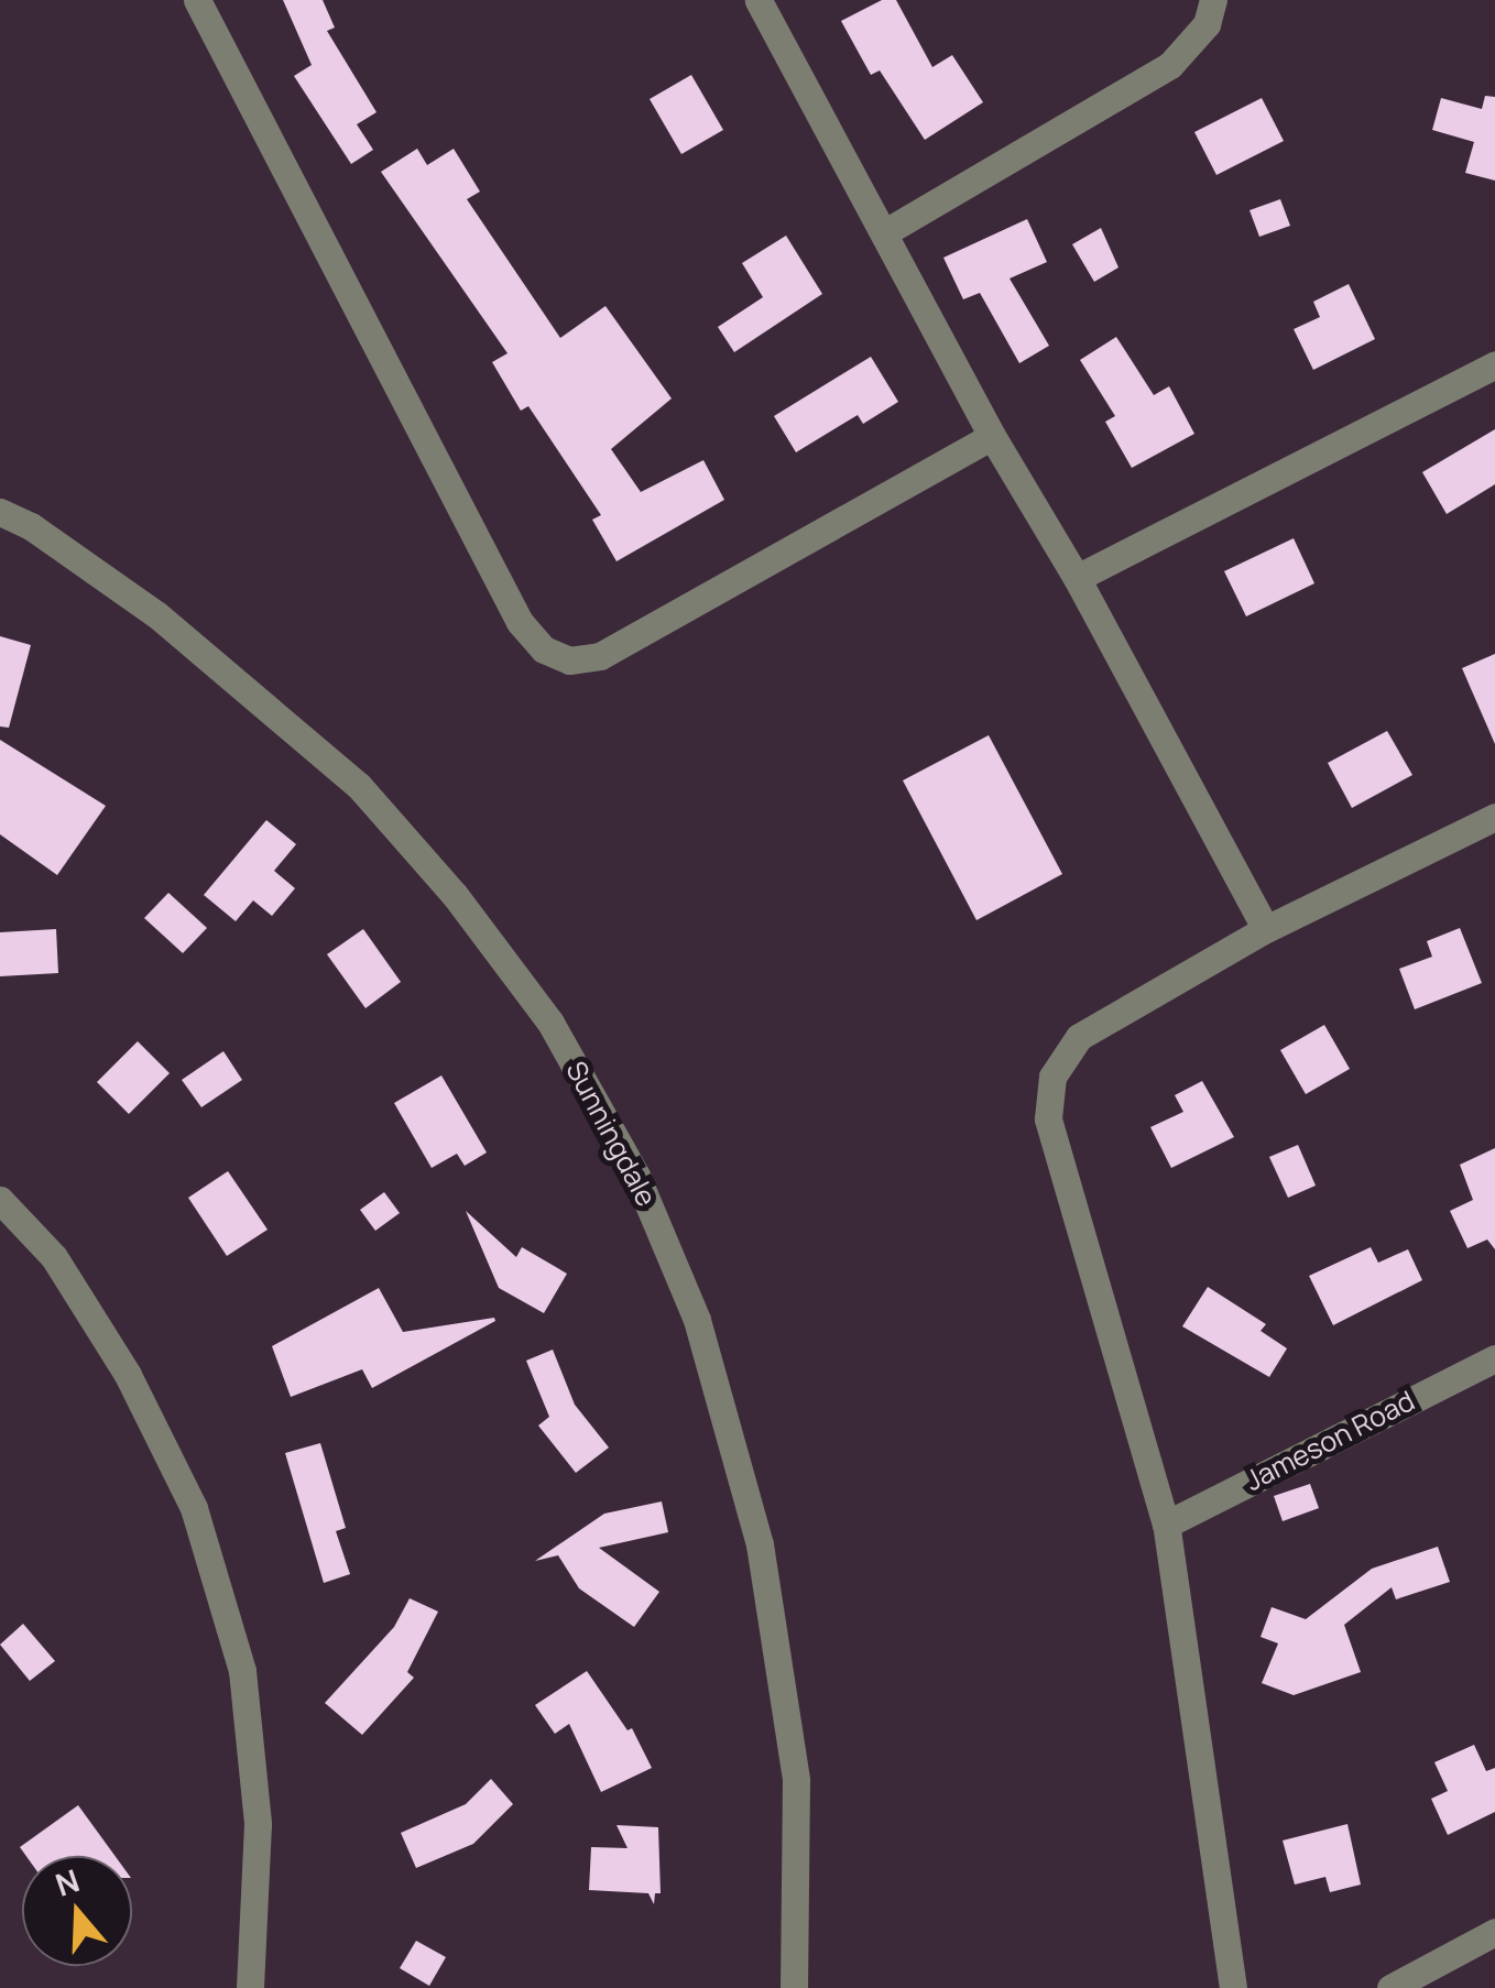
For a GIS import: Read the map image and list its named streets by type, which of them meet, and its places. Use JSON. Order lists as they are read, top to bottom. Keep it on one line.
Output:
{"streets":{"street":["Sunningdale","Jameson Road"]},"north":"top"}
